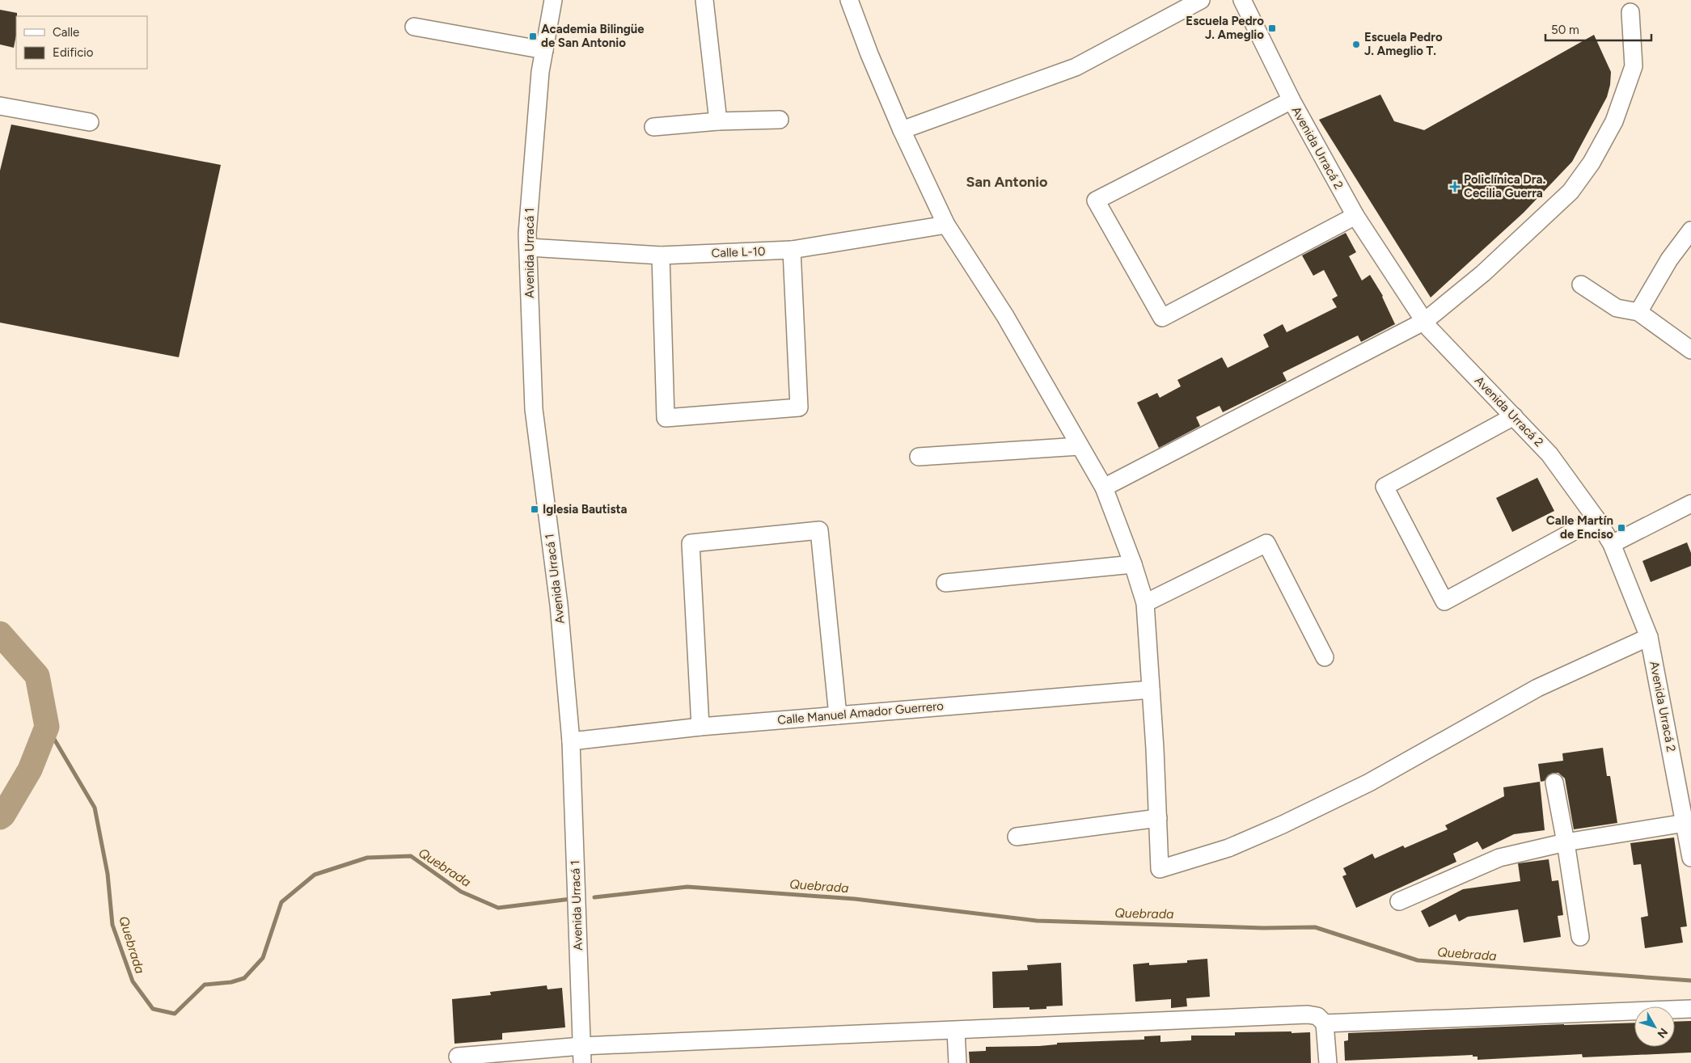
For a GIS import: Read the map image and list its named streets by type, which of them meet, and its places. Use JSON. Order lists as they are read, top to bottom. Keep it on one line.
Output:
{"streets":{"street":["Avenida Urracá 2","Calle L-10","Avenida Urracá 1","Calle Manuel Amador Guerrero"]},"crossings":[["Calle L-10","Avenida Urracá 1"],["Avenida Urracá 1","Calle Manuel Amador Guerrero"]],"districts":["San Antonio"],"water":["Quebrada"],"places":{"transit":["Escuela Pedro J. Ameglio","Academia Bilingüe de San Antonio","Iglesia Bautista","Calle Martín de Enciso"],"other":["Escuela Pedro J. Ameglio T."],"health":["Policlínica Dra. Cecilia Guerra"]},"legend":["Calle","Edificio"],"scale_bar":"50 m","north":"bottom right"}
